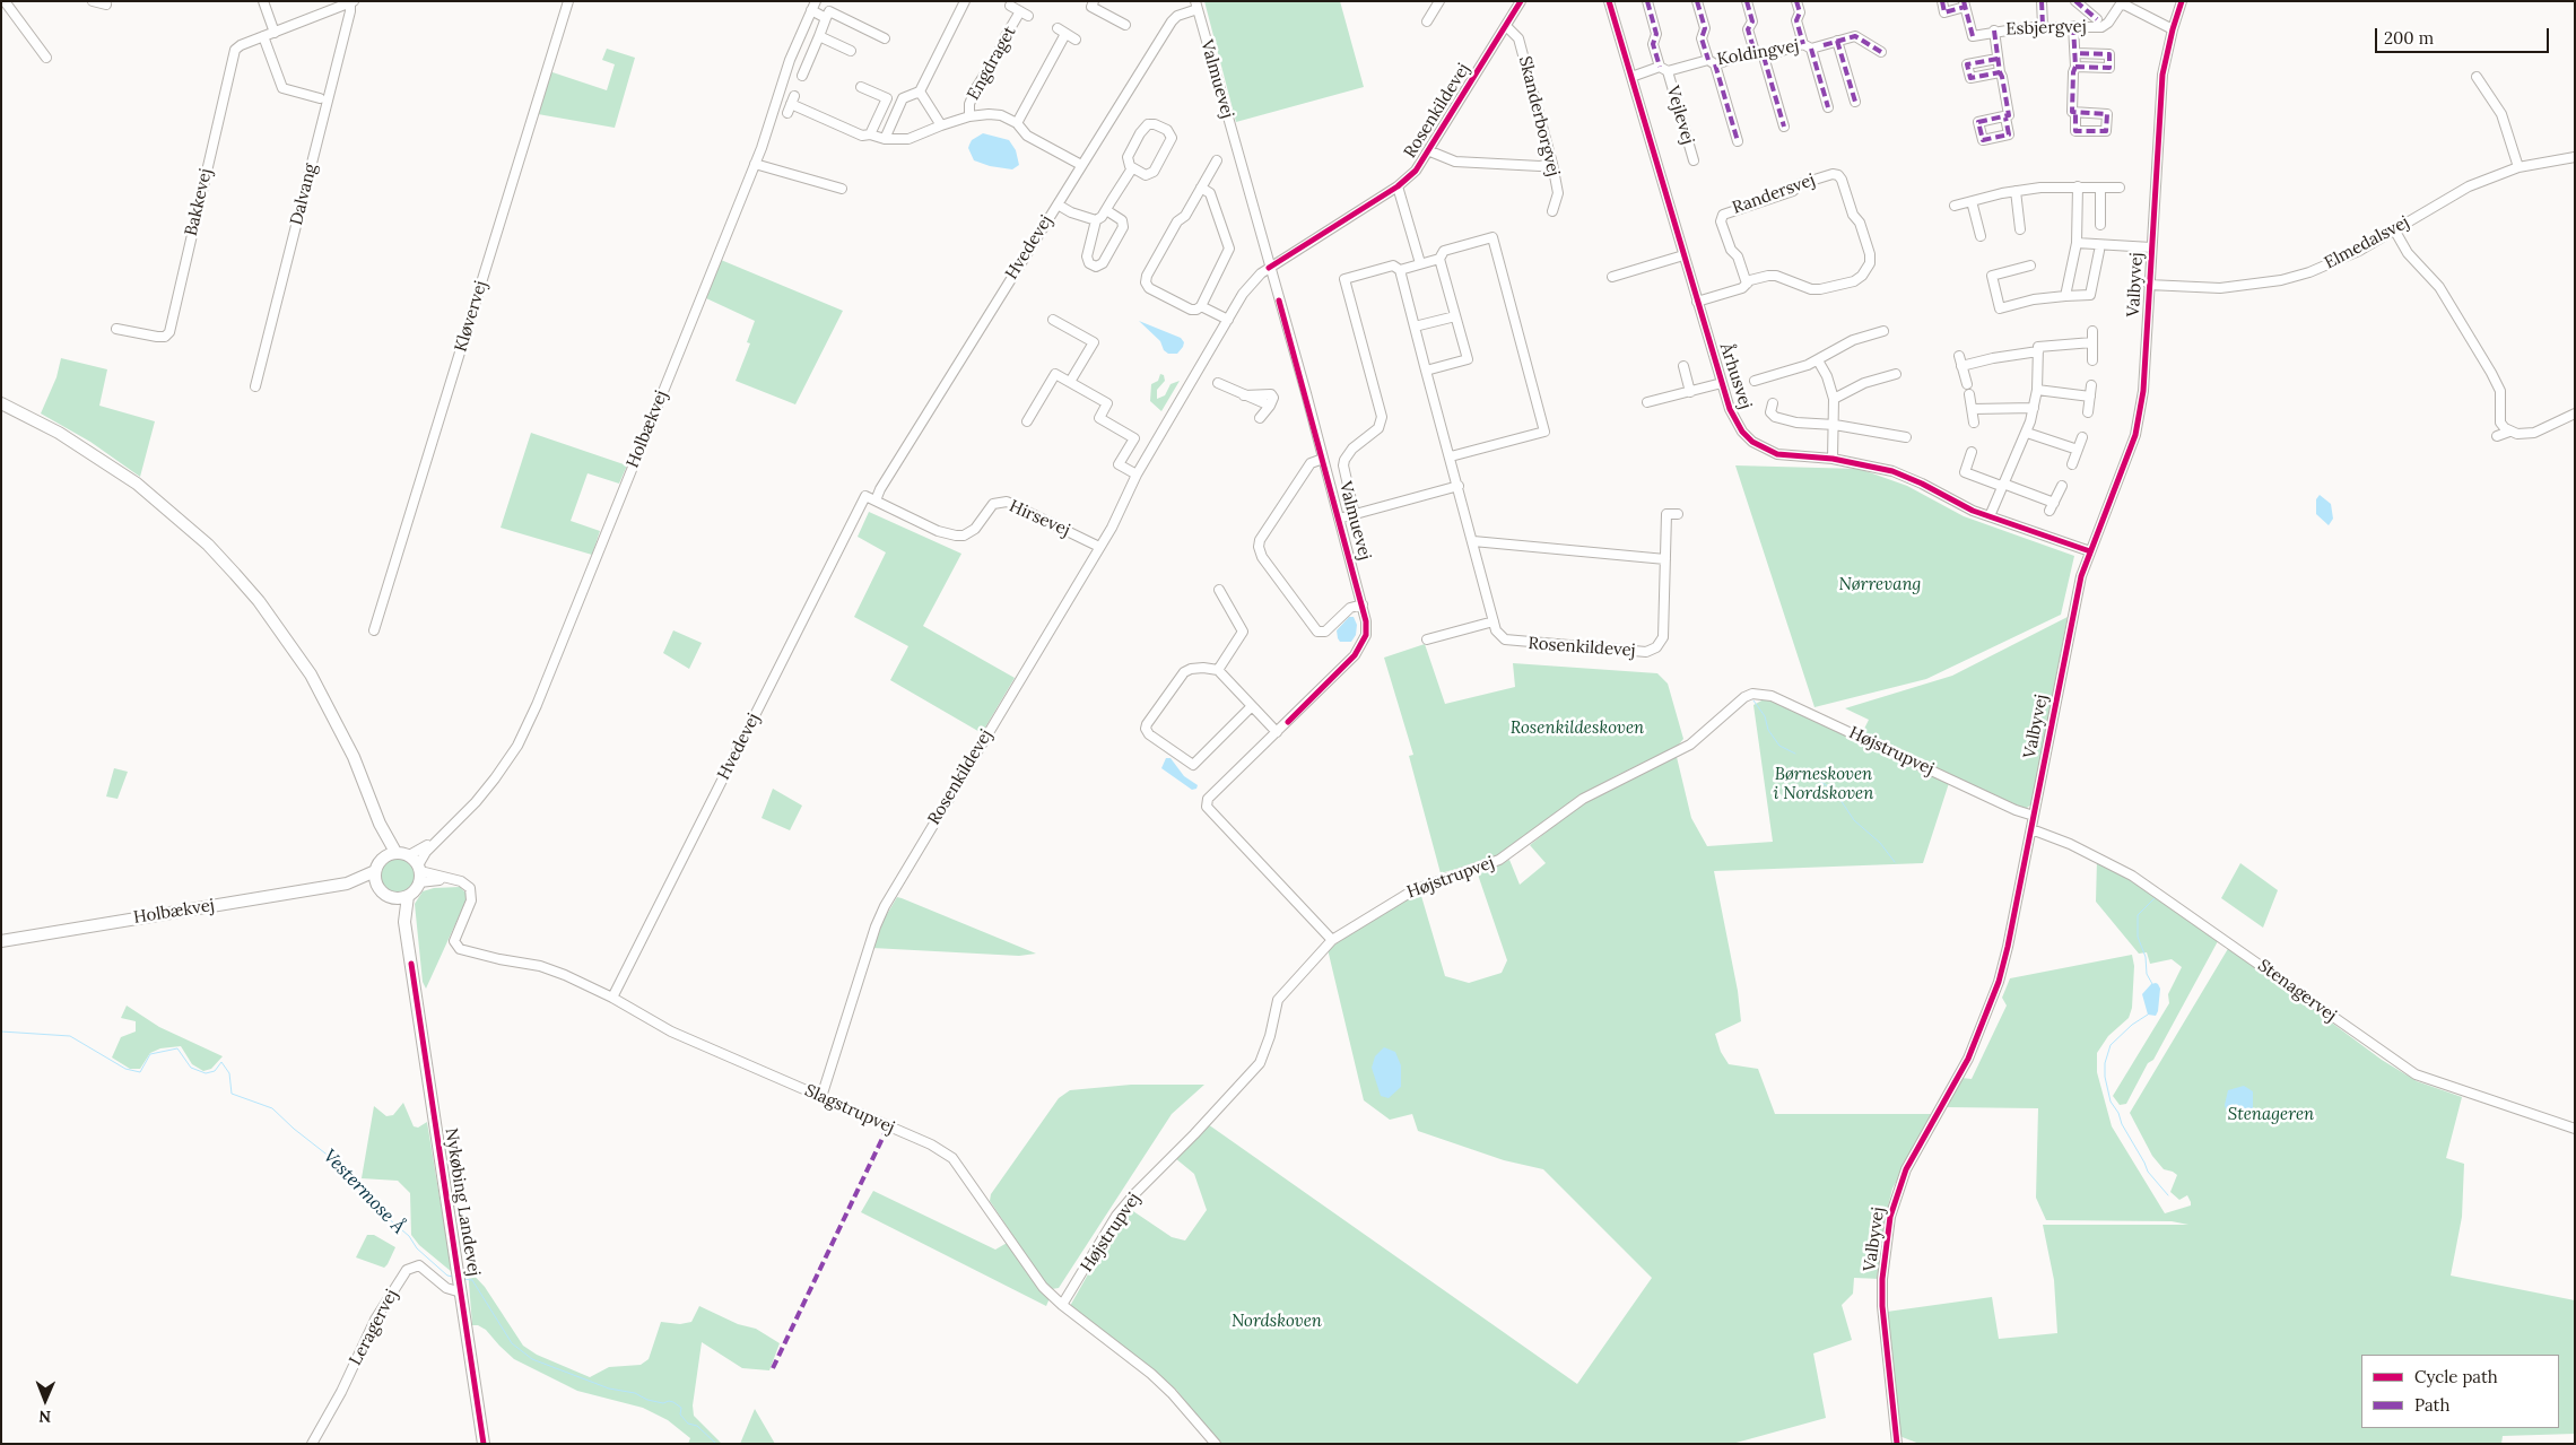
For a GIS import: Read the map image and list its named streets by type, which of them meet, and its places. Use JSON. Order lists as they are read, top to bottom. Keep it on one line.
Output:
{"streets":{"main road":["Holbækvej","Nykøbing Landevej"],"street":["Esbjergvej","Koldingvej","Engdraget","Valmuevej","Rosenkildevej","Vejlevej","Skanderborgvej","Dalvang","Randersvej","Bakkevej","Elmedalsvej","Hvedevej","Valbyvej","Kløvervej","Århusvej","Hirsevej","Højstrupvej","Stenagervej","Slagstrupvej","Leragervej"]},"crossings":[["Esbjergvej","Valbyvej"],["Koldingvej","Vejlevej"],["Koldingvej","Århusvej"],["Engdraget","Hvedevej"],["Valmuevej","Rosenkildevej"],["Valmuevej","Hvedevej"],["Valmuevej","Højstrupvej"],["Rosenkildevej","Skanderborgvej"],["Rosenkildevej","Hirsevej"],["Rosenkildevej","Slagstrupvej"],["Dalvang","Bakkevej"],["Randersvej","Århusvej"],["Elmedalsvej","Valbyvej"],["Hvedevej","Hirsevej"],["Hvedevej","Slagstrupvej"],["Valbyvej","Århusvej"],["Valbyvej","Højstrupvej"],["Valbyvej","Stenagervej"],["Holbækvej","Slagstrupvej"],["Holbækvej","Nykøbing Landevej"],["Højstrupvej","Slagstrupvej"],["Slagstrupvej","Nykøbing Landevej"],["Nykøbing Landevej","Leragervej"]],"water":["Vestermose Å"],"parks":["Nørrevang","Rosenkildeskoven","Børneskoven i Nordskoven","Stenageren","Nordskoven"],"legend":["Cycle path","Path"],"scale_bar":"200 m","north":"bottom"}
